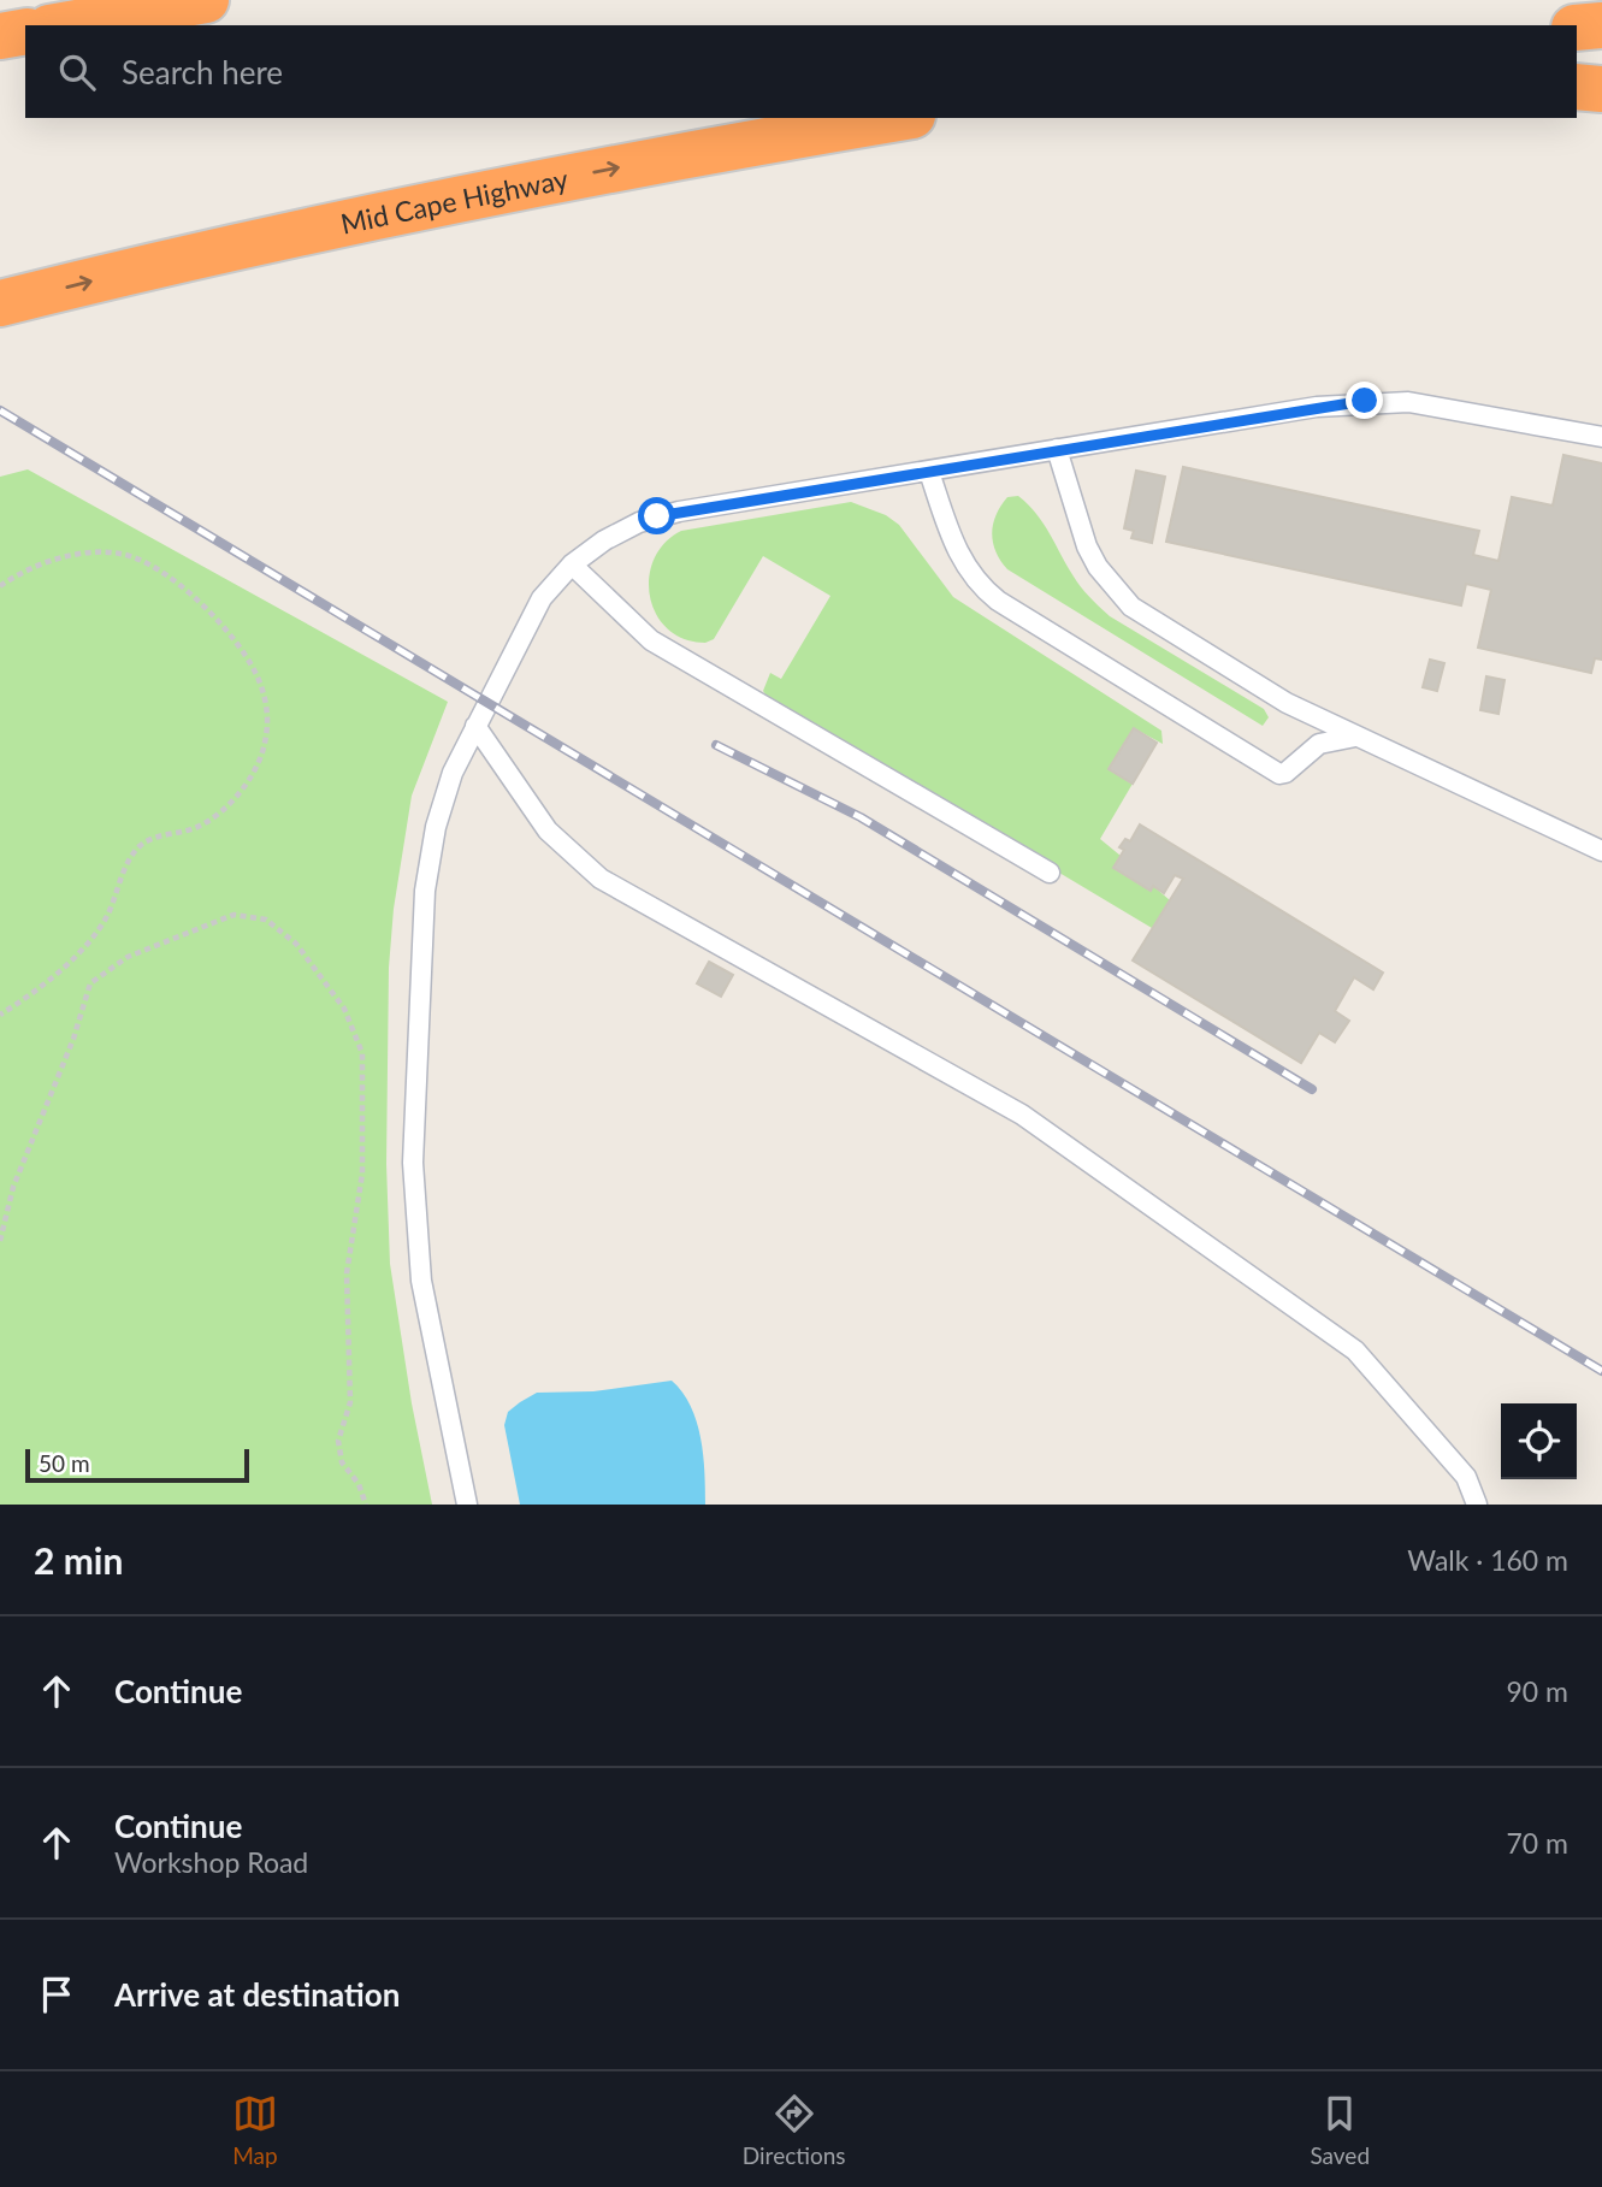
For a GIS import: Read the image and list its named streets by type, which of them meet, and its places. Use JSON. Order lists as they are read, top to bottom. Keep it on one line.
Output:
{"streets":{"highway":["Mid Cape Highway"]},"one_way":["Mid Cape Highway"],"scale_bar":"50 m","page":{"search":"Search here","scale":"50 m","heading":["2 min","Walk · 160 m"],"list":[["Continue","90 m"],["Continue","Workshop Road","70 m"],"Arrive at destination"],"nav":["Map","Directions","Saved"]}}
